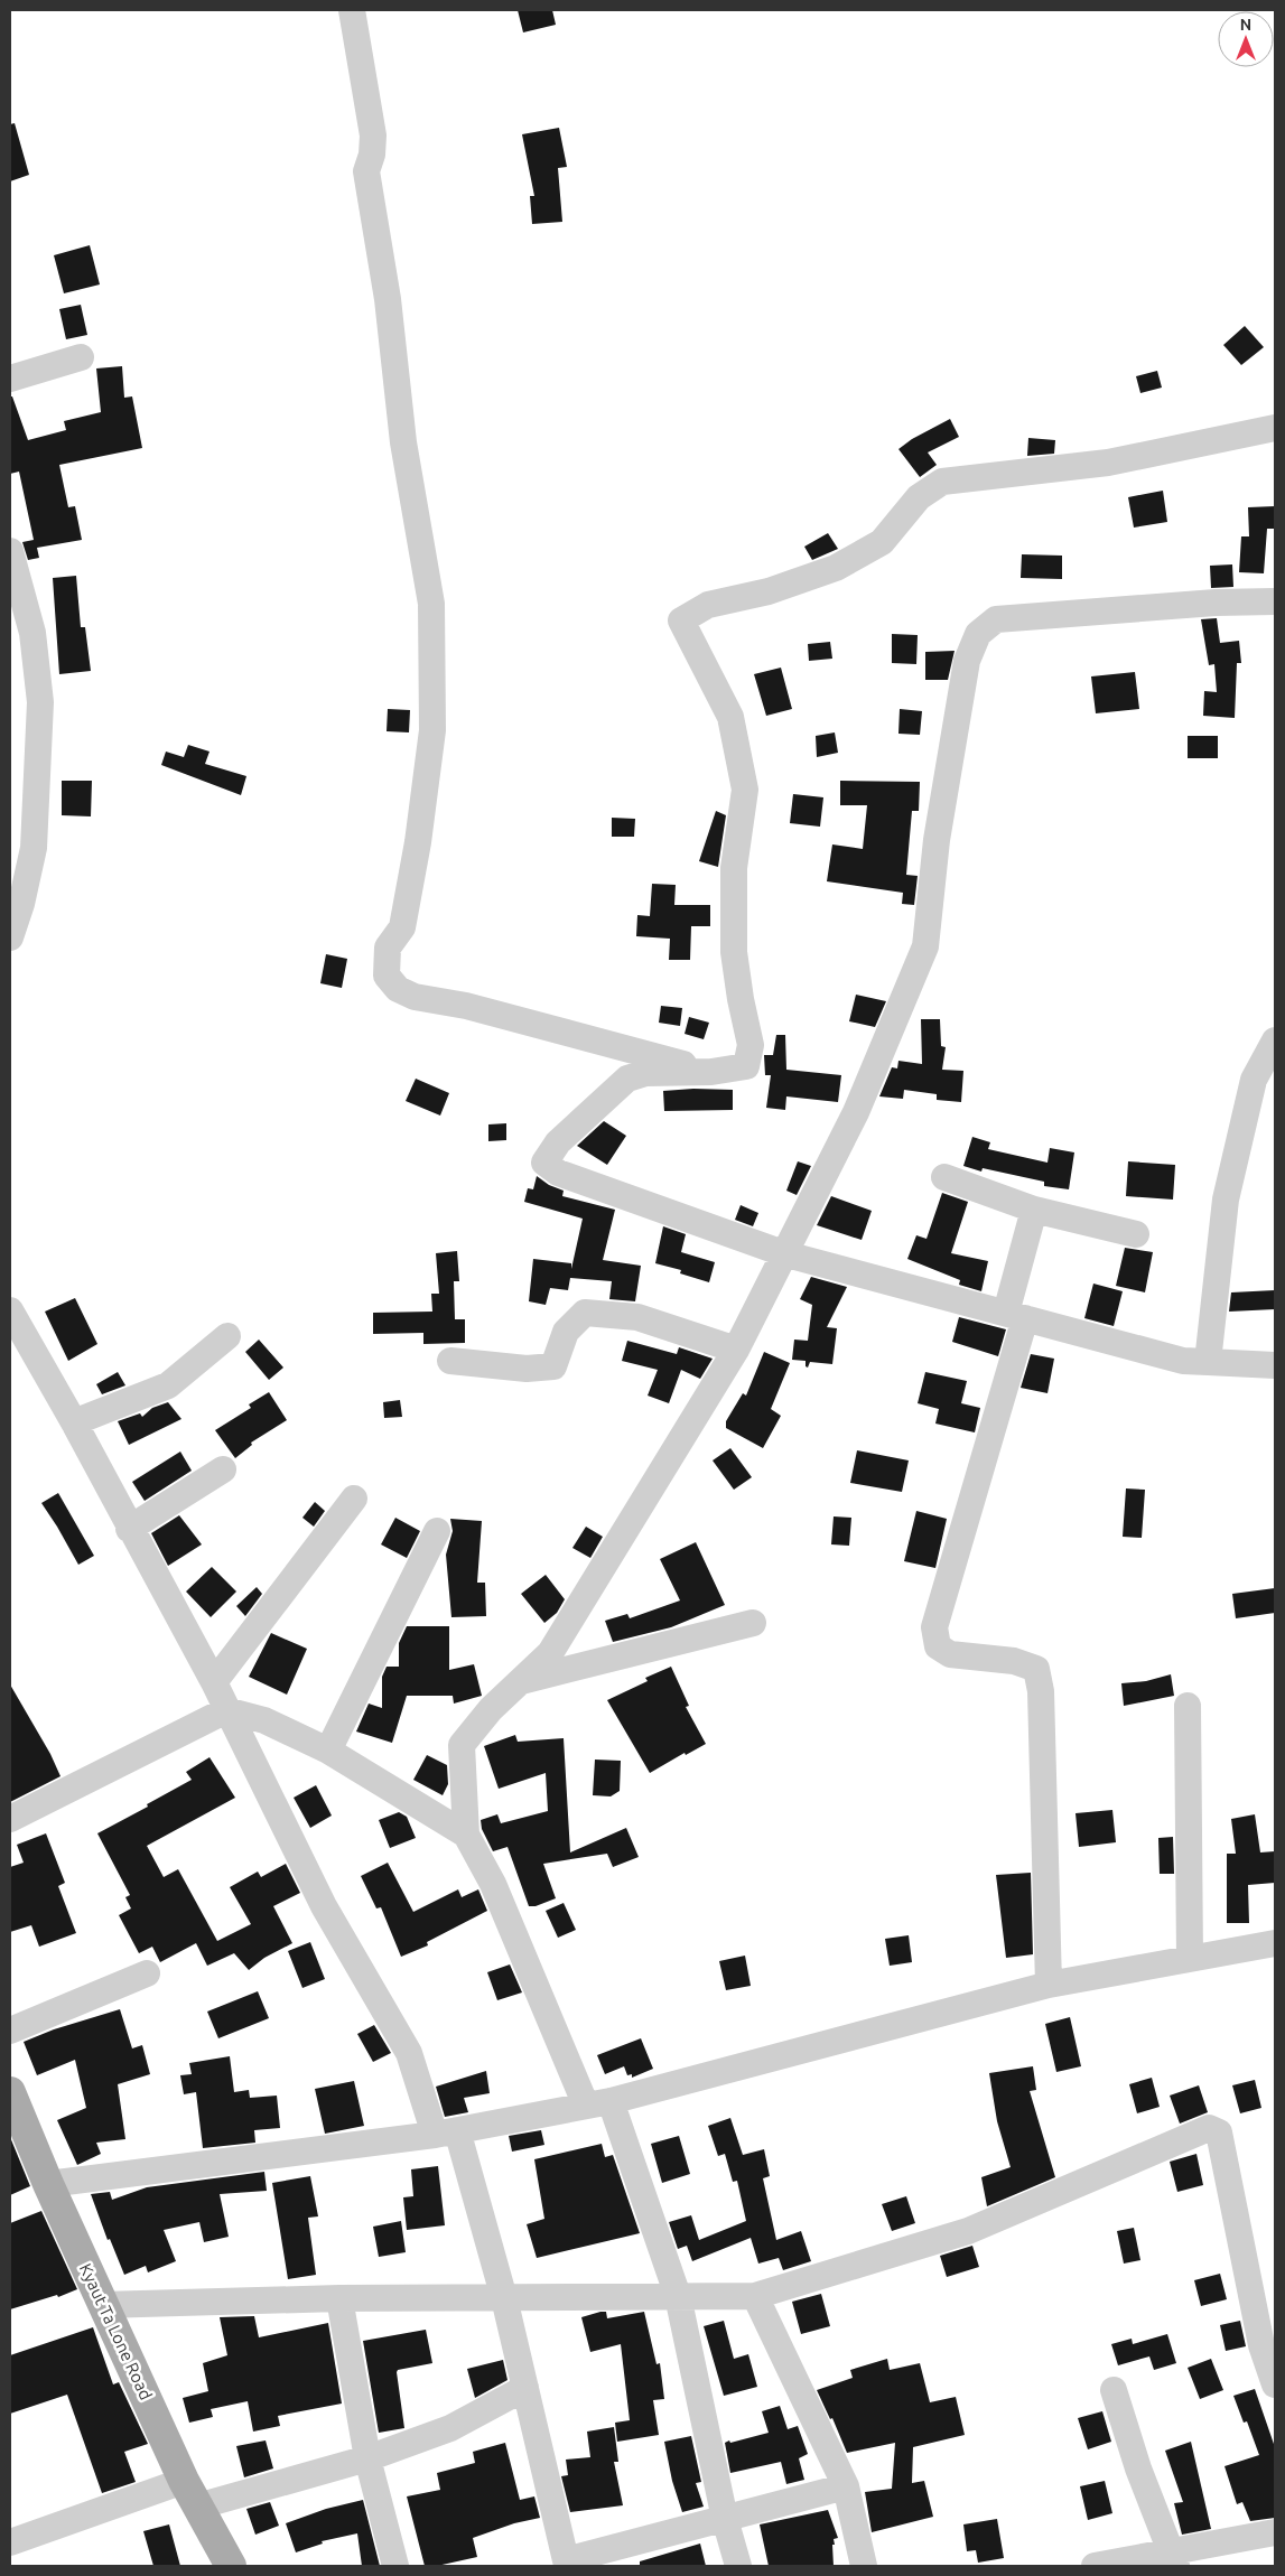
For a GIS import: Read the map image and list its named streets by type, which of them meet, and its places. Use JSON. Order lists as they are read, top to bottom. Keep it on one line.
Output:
{"streets":{"main road":["Kyaut Ta Lone Road"]},"north":"top"}
